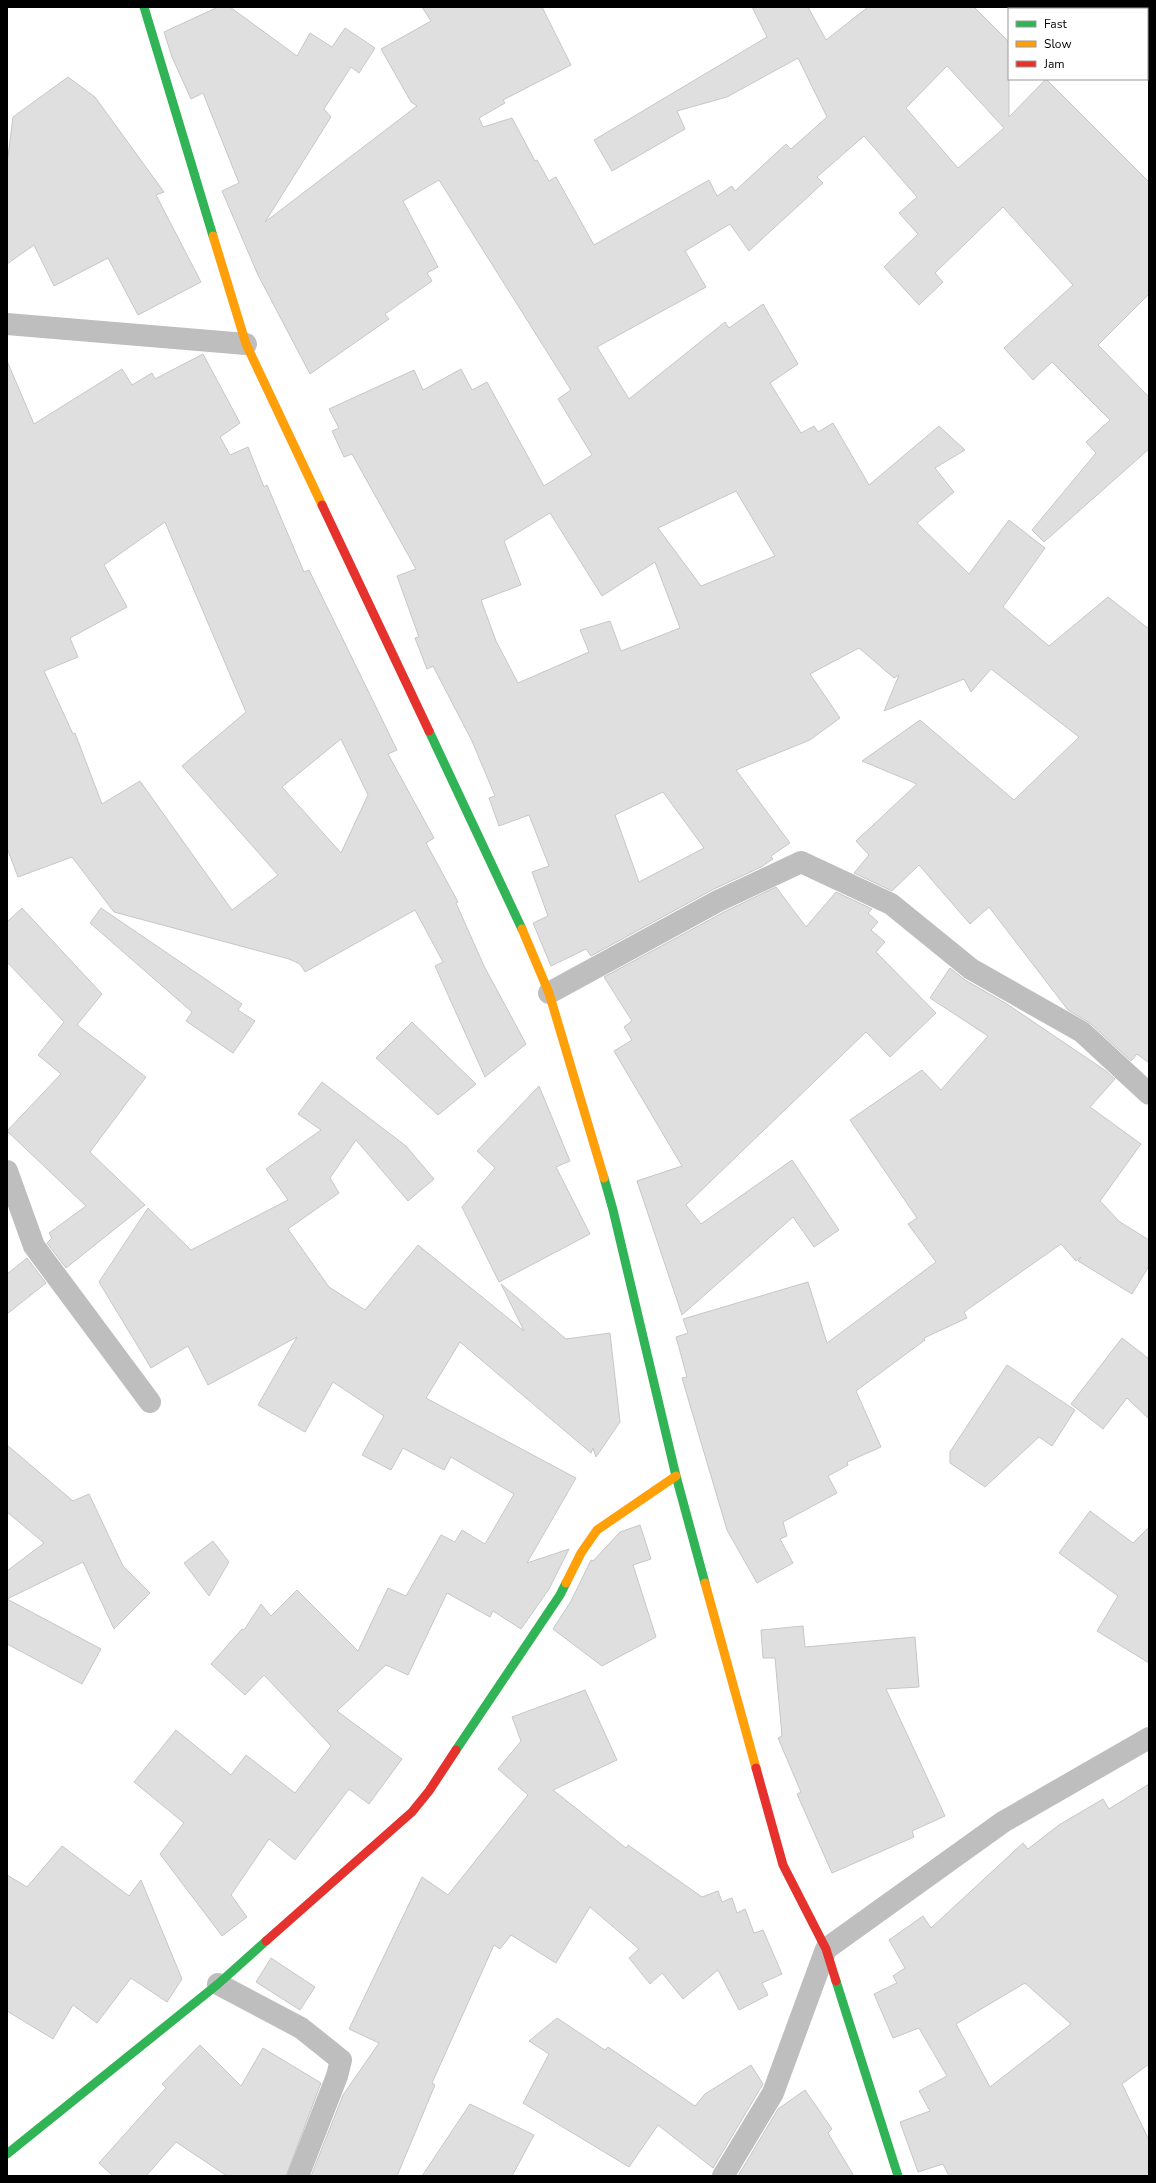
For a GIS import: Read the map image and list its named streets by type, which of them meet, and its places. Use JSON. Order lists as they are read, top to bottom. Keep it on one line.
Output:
{"legend":["Fast","Slow","Jam"]}
